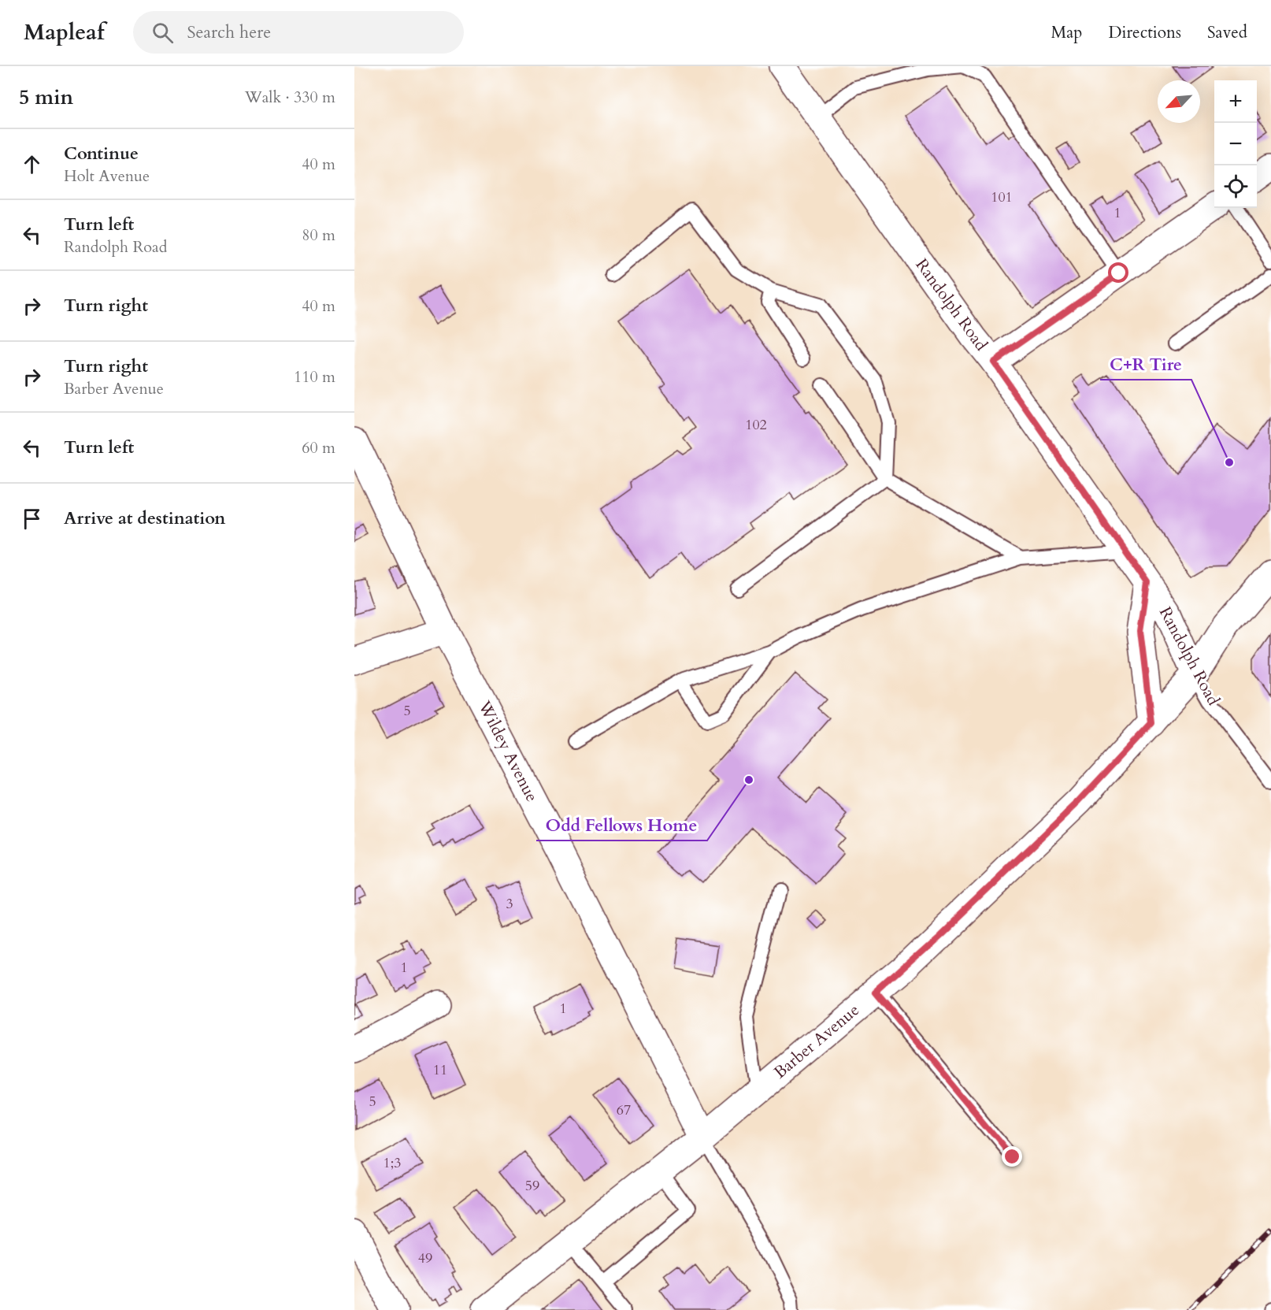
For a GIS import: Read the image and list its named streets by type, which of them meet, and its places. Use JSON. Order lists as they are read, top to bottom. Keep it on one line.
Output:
{"streets":{"street":["Randolph Road","Wildey Avenue","Barber Avenue"]},"crossings":[["Randolph Road","Barber Avenue"],["Wildey Avenue","Barber Avenue"]],"places":["C+R Tire","Odd Fellows Home"],"house_numbers":["101","1","102","5","3","1","1","11","5","67","1;3","59","49"],"north":"bottom left","page":{"header":"Mapleaf","search":"Search here","nav":["Map","Directions","Saved"],"heading":["5 min","Walk · 330 m"],"map_buttons":["+","−"],"list":[["Continue","Holt Avenue","40 m"],["Turn left","Randolph Road","80 m"],["Turn right","40 m"],["Turn right","Barber Avenue","110 m"],["Turn left","60 m"],"Arrive at destination"]}}
